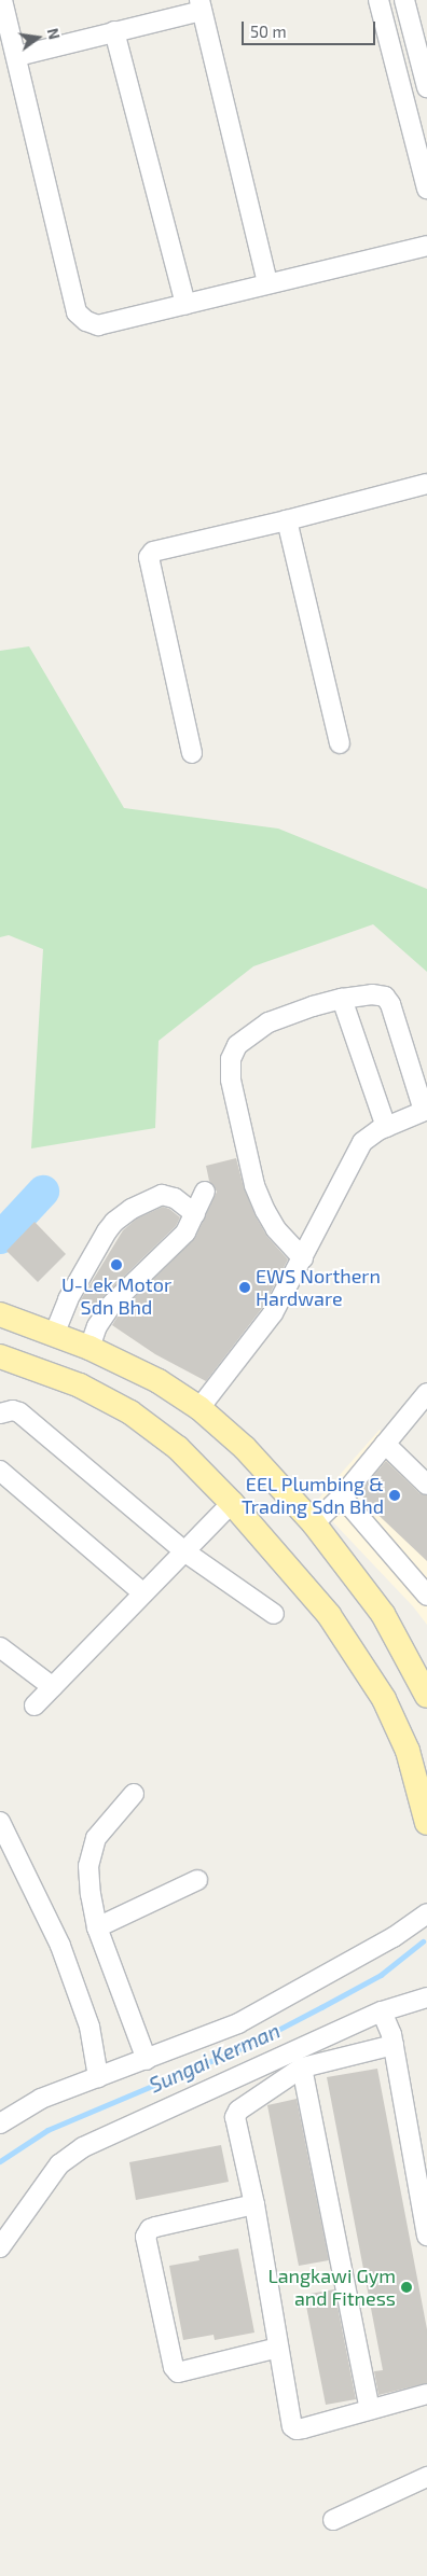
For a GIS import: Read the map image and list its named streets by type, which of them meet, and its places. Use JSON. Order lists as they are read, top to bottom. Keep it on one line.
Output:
{"water":["Sungai Kerman"],"places":["U-Lek Motor Sdn Bhd","EWS Northern Hardware","EEL Plumbing & Trading Sdn Bhd","Langkawi Gym and Fitness"],"scale_bar":"50 m","north":"right"}
